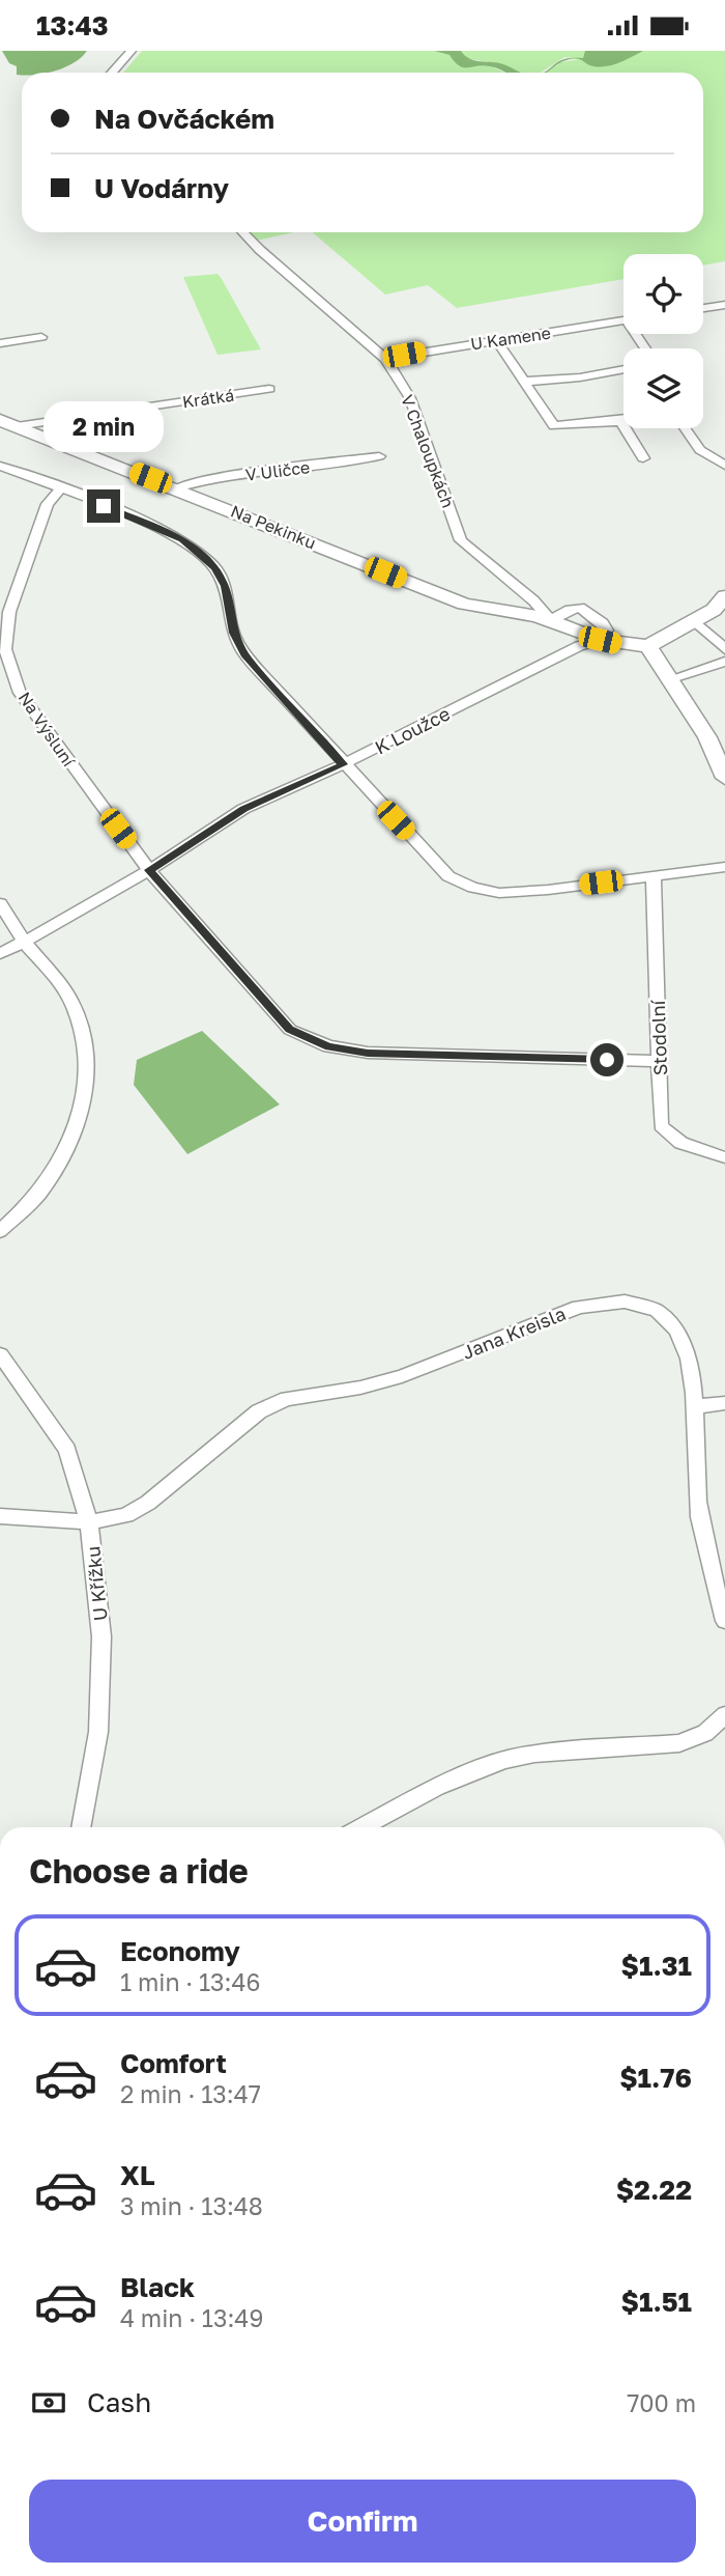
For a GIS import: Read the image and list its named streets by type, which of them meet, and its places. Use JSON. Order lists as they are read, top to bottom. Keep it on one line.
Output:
{"streets":{"street":["U Kamene","Krátká","V Chaloupkách","V Uličce","Na Pekinku","Na Výsluní","K Loužce","Stodolní","Jana Kreisla","U Křížku"]},"crossings":[["U Kamene","V Chaloupkách"],["Krátká","Na Pekinku"],["V Chaloupkách","Na Pekinku"],["V Uličce","Na Pekinku"],["Na Výsluní","K Loužce"],["Na Výsluní","Stodolní"],["Jana Kreisla","U Křížku"]],"page":{"status":"13:43","banner":["Na Ovčáckém","U Vodárny"],"bubble":"2 min","heading":"Choose a ride","list":[{"name":"Economy","note":"1 min · 13:46","value":"$1.31"},{"name":"Comfort","note":"2 min · 13:47","value":"$1.76"},{"name":"XL","note":"3 min · 13:48","value":"$2.22"},{"name":"Black","note":"4 min · 13:49","value":"$1.51"}],"pay":["Cash","700 m"],"buttons":"Confirm"}}
